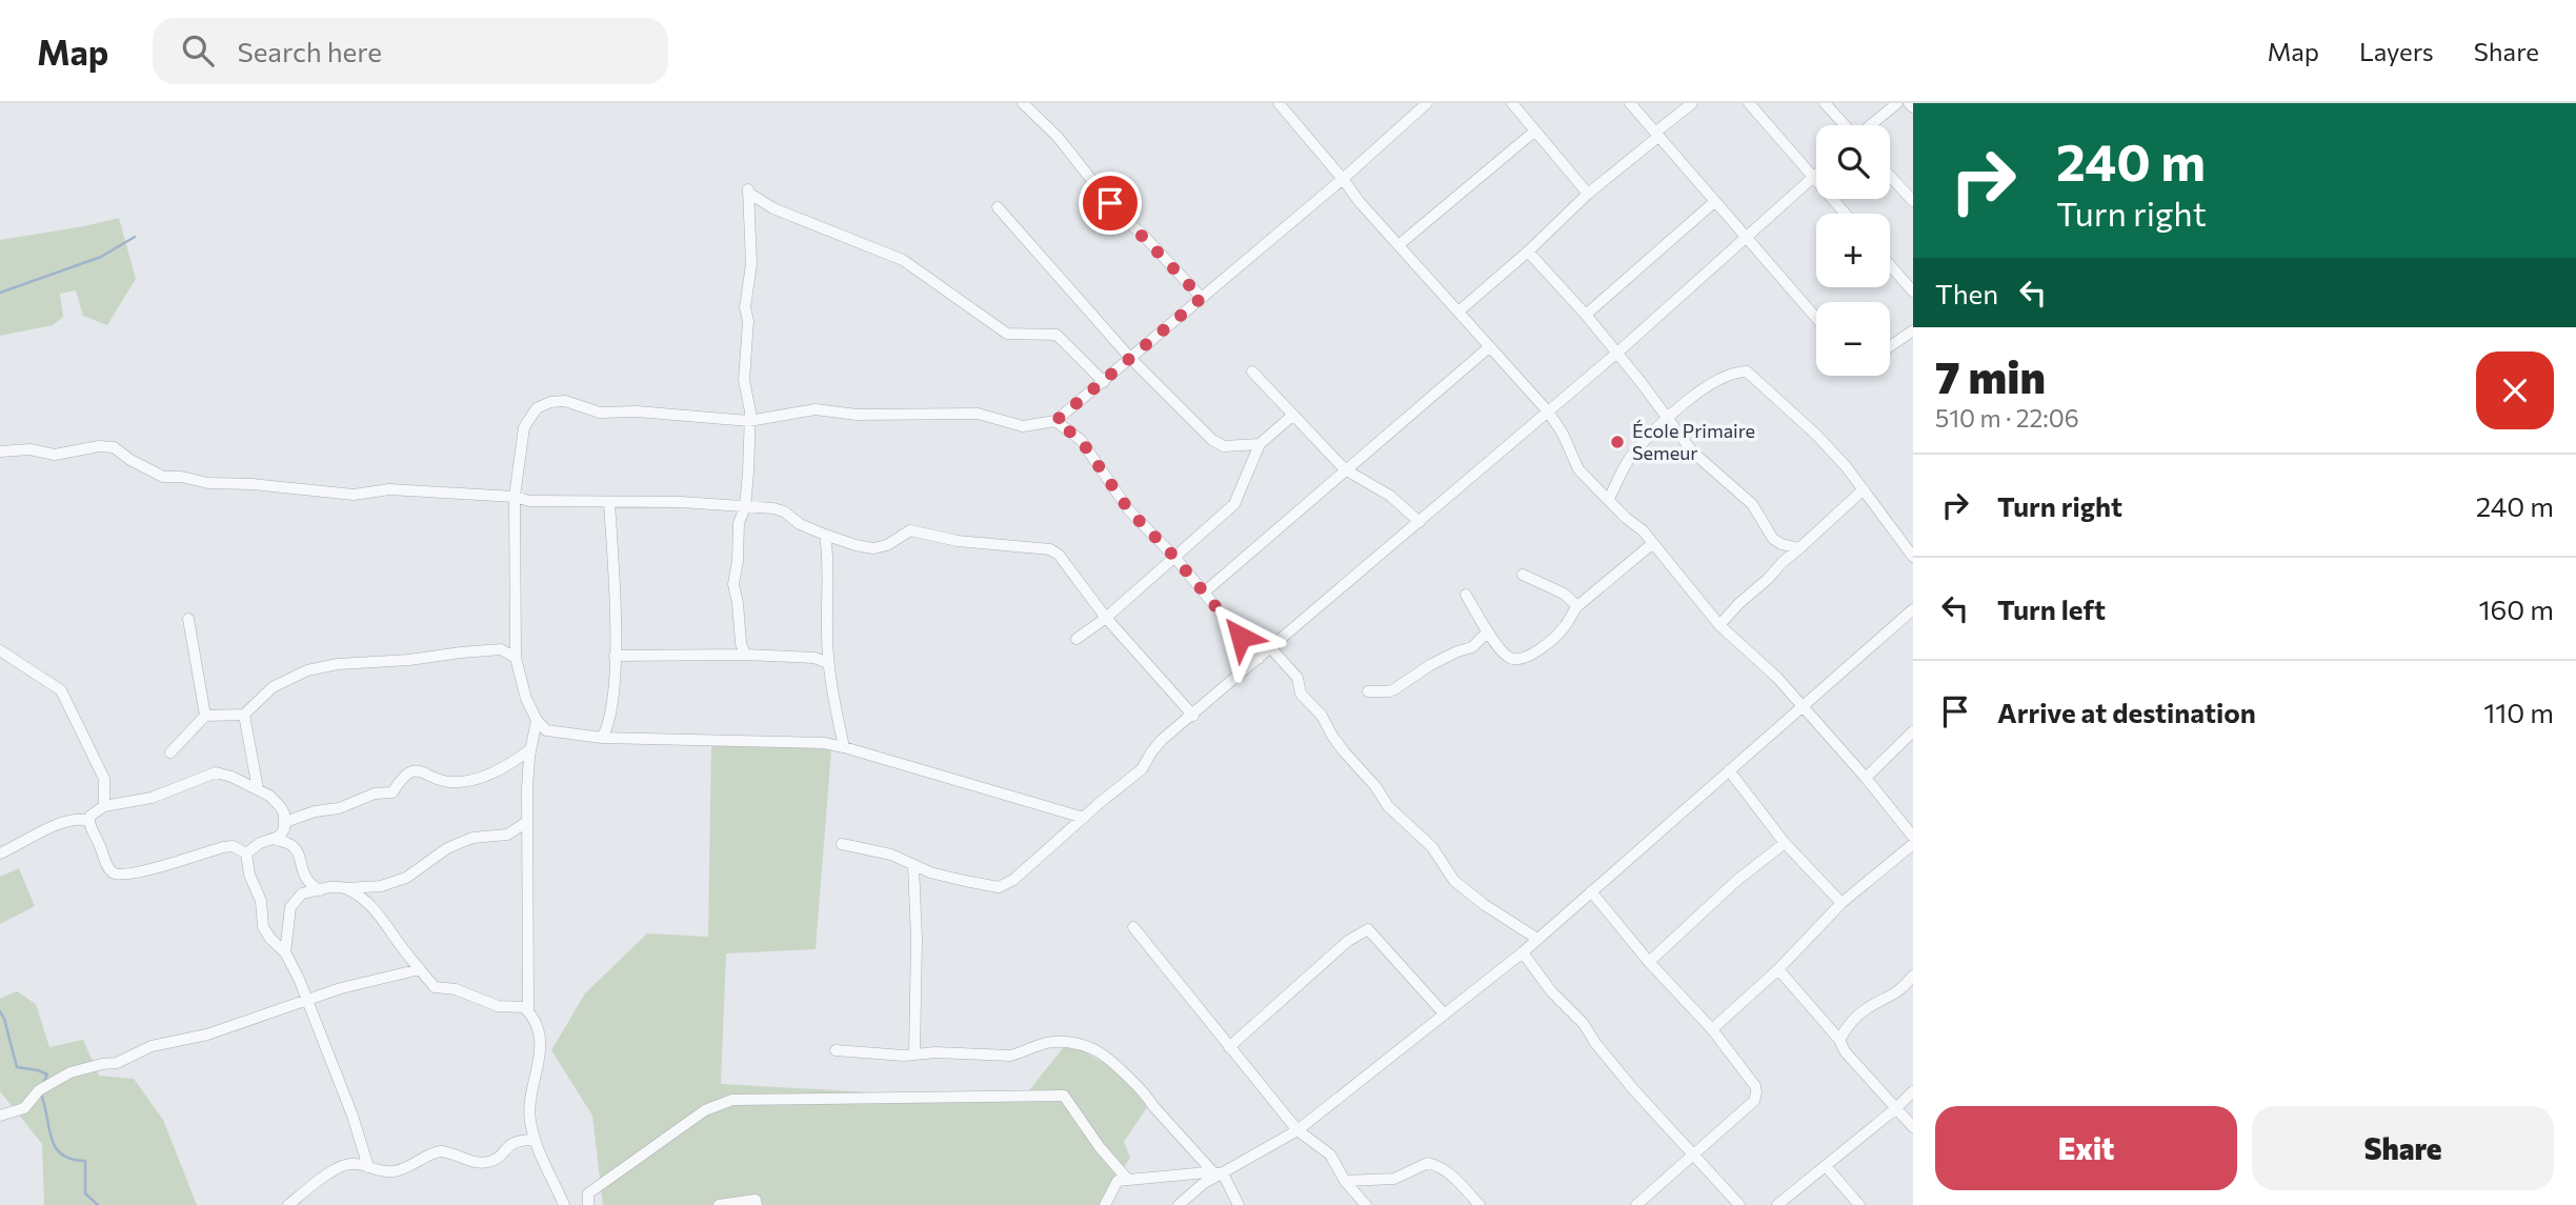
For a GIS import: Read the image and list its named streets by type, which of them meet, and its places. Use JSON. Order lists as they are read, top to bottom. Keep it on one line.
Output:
{"places":["École Primaire Semeur"],"page":{"header":"Map","search":"Search here","nav":["Map","Layers","Share"],"turn":["240 m","Turn right"],"map_buttons":["+","−"],"then":"Then","heading":["7 min","510 m · 22:06"],"list":[{"name":"Turn right","value":"240 m"},{"name":"Turn left","value":"160 m"},{"name":"Arrive at destination","value":"110 m"}],"buttons":["Exit","Share"]}}
